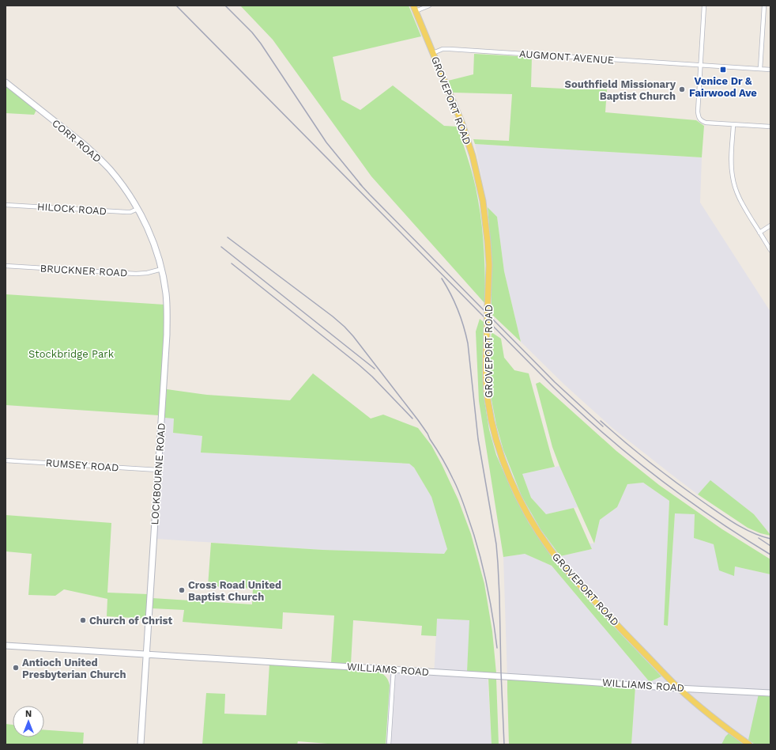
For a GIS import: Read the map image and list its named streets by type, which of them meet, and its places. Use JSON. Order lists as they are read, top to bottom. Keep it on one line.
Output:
{"streets":{"main road":["GROVEPORT ROAD","CORR ROAD","LOCKBOURNE ROAD","WILLIAMS ROAD"],"street":["AUGMONT AVENUE","HILOCK ROAD","BRUCKNER ROAD","RUMSEY ROAD"]},"crossings":[["AUGMONT AVENUE","GROVEPORT ROAD"],["GROVEPORT ROAD","WILLIAMS ROAD"],["CORR ROAD","HILOCK ROAD"],["CORR ROAD","LOCKBOURNE ROAD"],["HILOCK ROAD","LOCKBOURNE ROAD"],["BRUCKNER ROAD","LOCKBOURNE ROAD"],["RUMSEY ROAD","LOCKBOURNE ROAD"],["LOCKBOURNE ROAD","WILLIAMS ROAD"]],"parks":["Stockbridge Park"],"places":{"transit":["Venice Dr & Fairwood Ave"],"other":["Southfield Missionary Baptist Church","Cross Road United Baptist Church","Church of Christ","Antioch United Presbyterian Church"]},"north":"top"}
